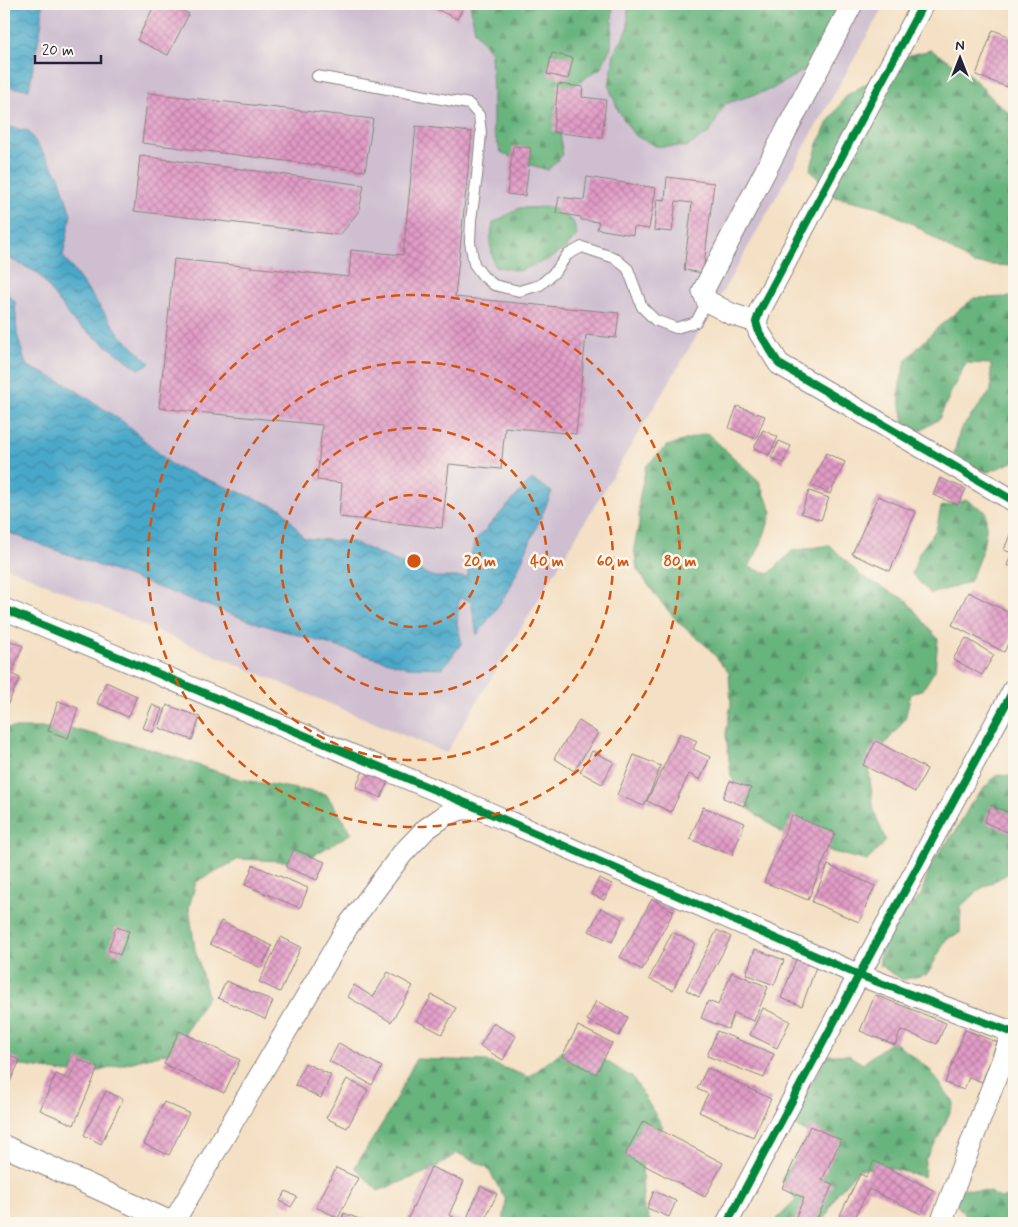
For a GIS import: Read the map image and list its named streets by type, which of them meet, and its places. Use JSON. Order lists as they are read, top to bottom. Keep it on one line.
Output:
{"scale_bar":"20 m","north":"top","rings":["20 m","40 m","60 m","80 m"]}
